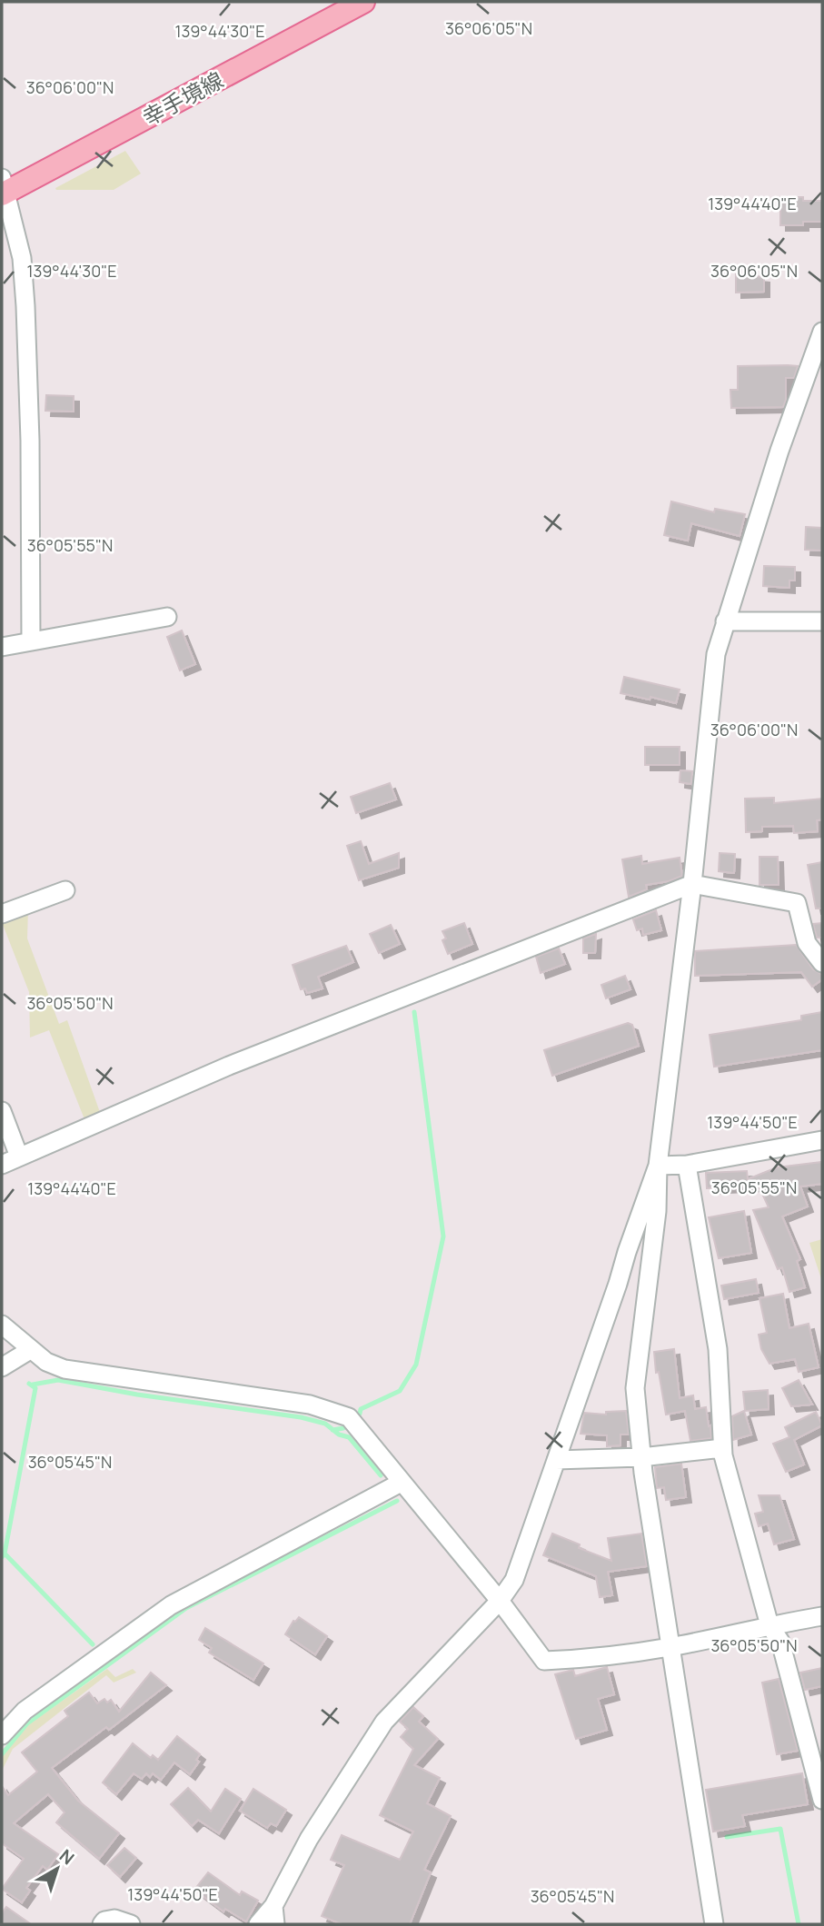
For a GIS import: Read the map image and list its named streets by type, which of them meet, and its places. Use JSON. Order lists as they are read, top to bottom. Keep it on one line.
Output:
{"streets":{"main road":["幸手境線"]},"north":"top right","coordinates":["36°06'05\"N","139°44'30\"E","36°06'00\"N","139°44'40\"E","36°05'55\"N","36°05'50\"N","139°44'50\"E","36°05'45\"N"]}
